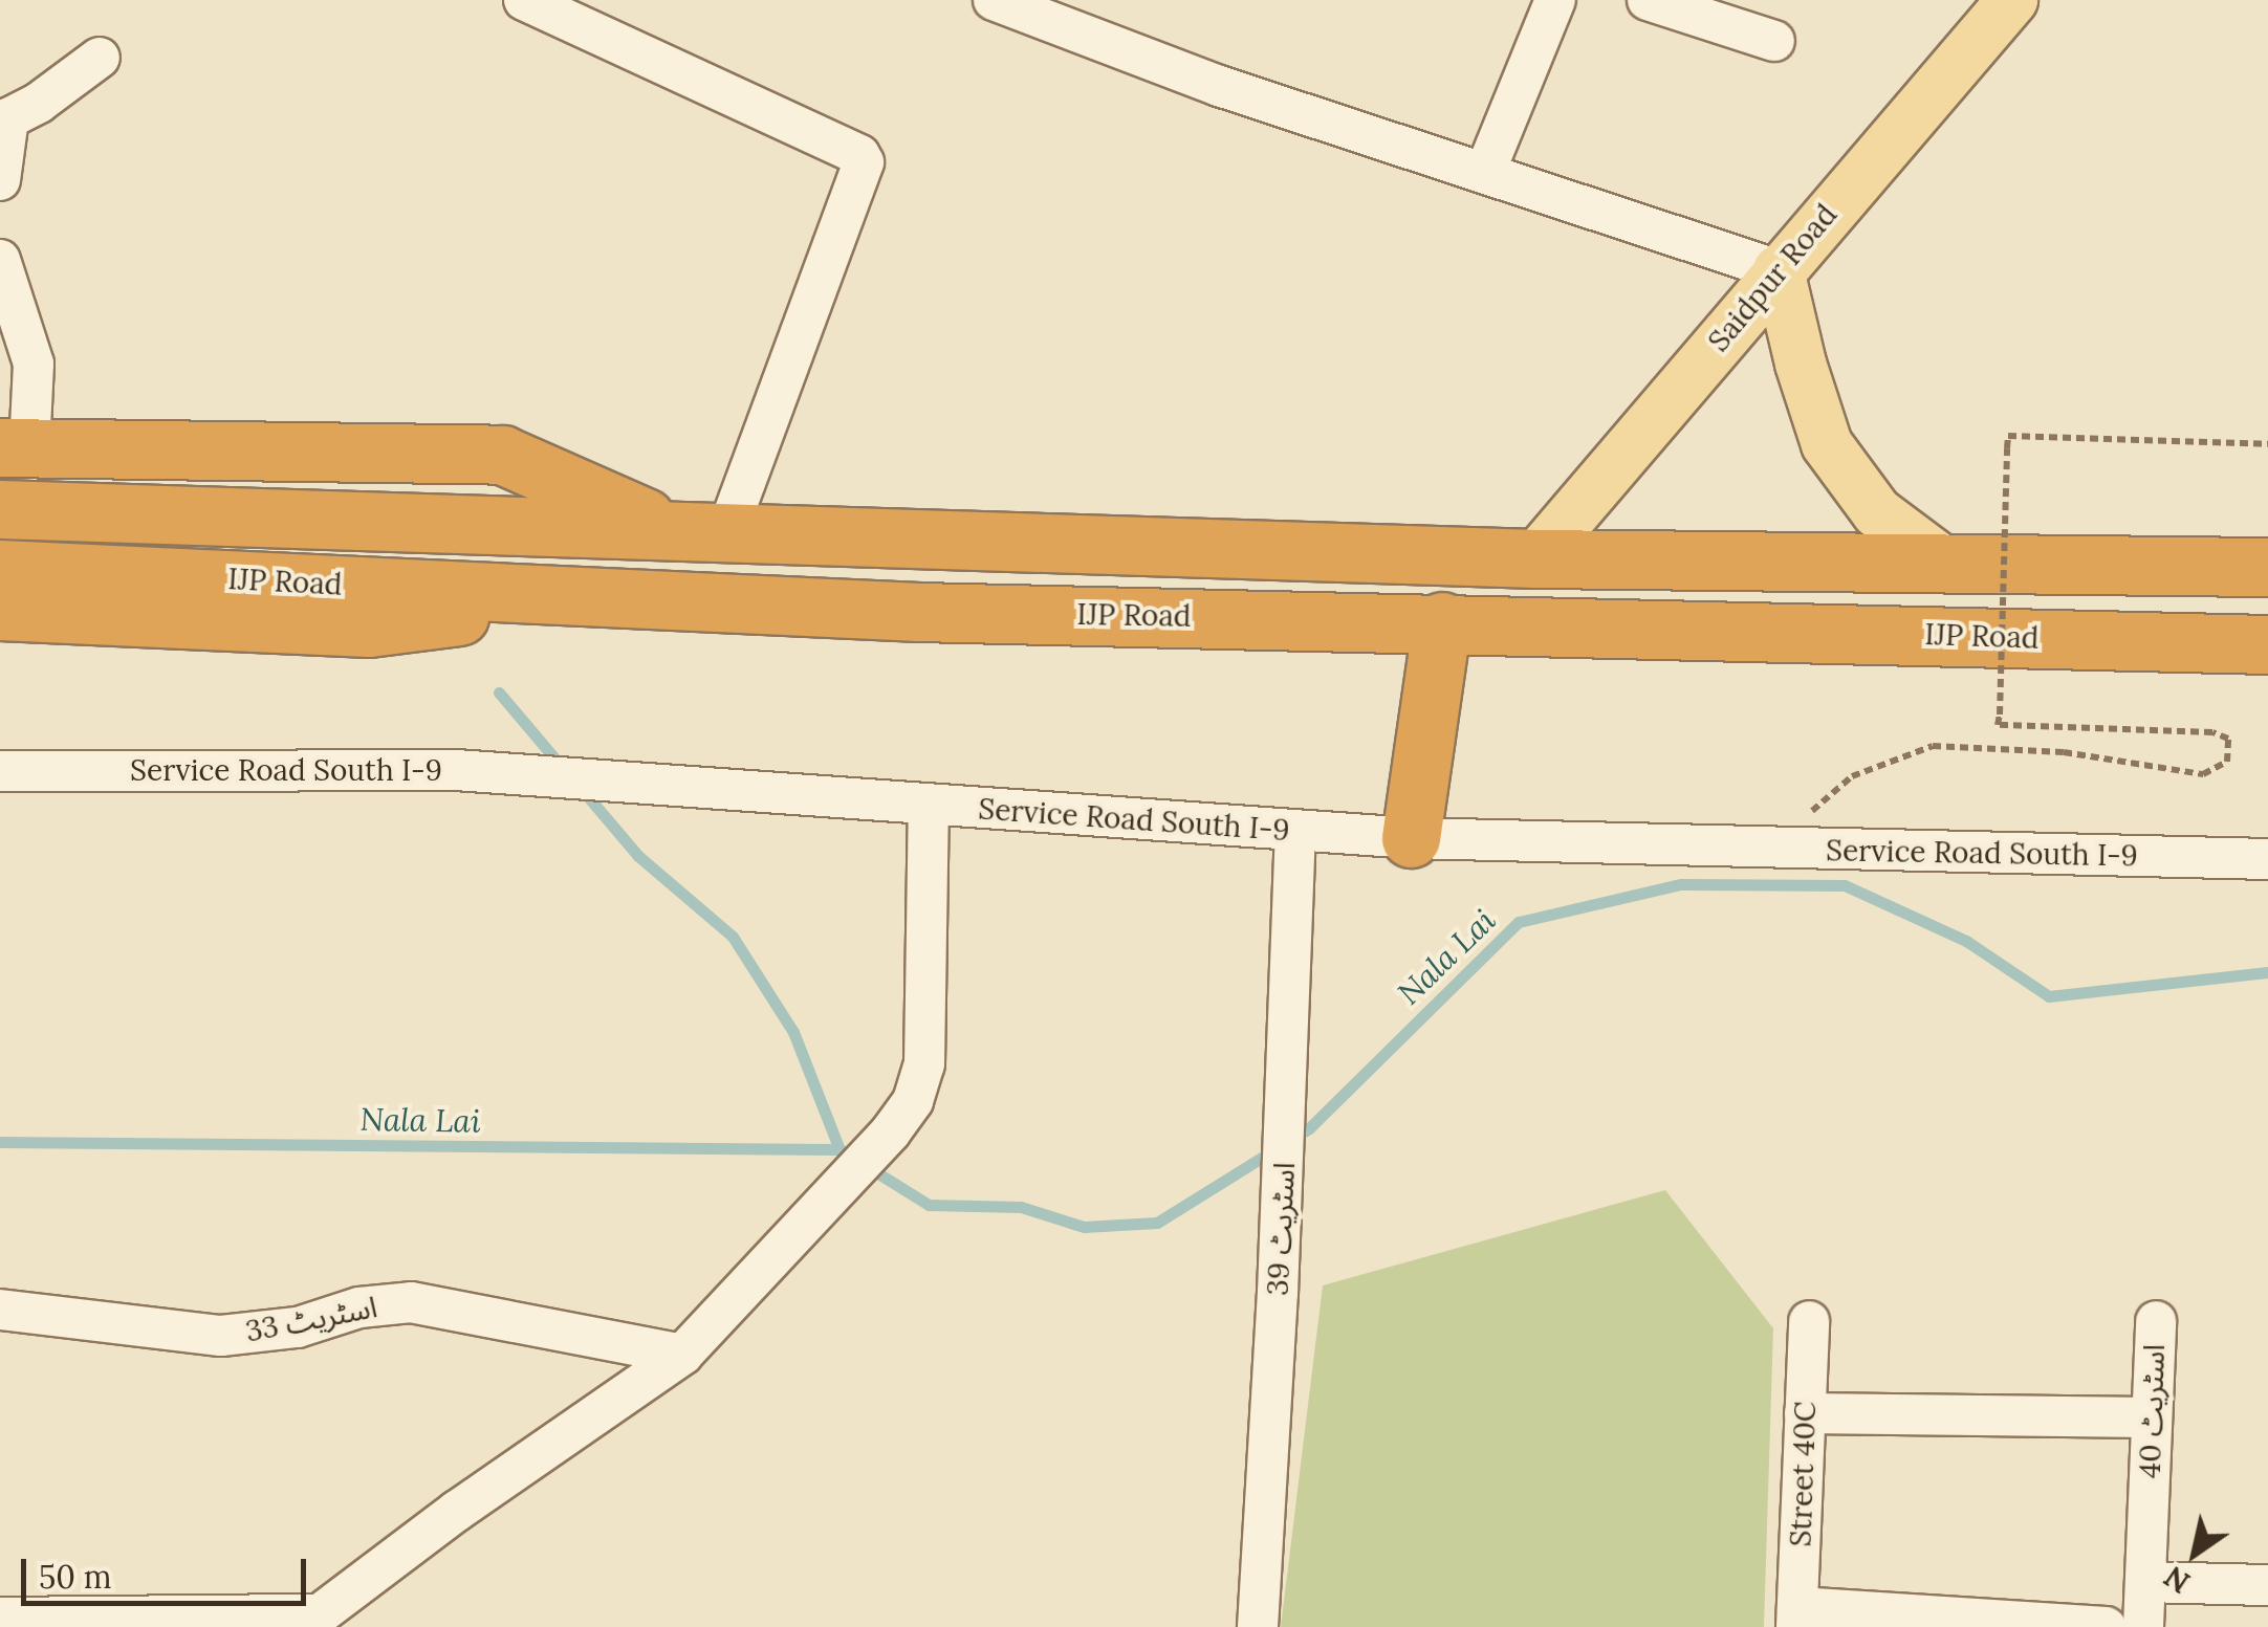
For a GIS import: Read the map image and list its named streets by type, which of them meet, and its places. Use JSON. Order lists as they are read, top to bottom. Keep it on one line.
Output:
{"streets":{"highway":["IJP Road"],"main road":["Saidpur Road"],"street":["Service Road South I-9","اسٹریٹ 39","اسٹریٹ 33","اسٹریٹ 40","Street 40C"]},"crossings":[["Service Road South I-9","اسٹریٹ 39"]],"water":["Nala Lai"],"scale_bar":"50 m","north":"bottom left"}
